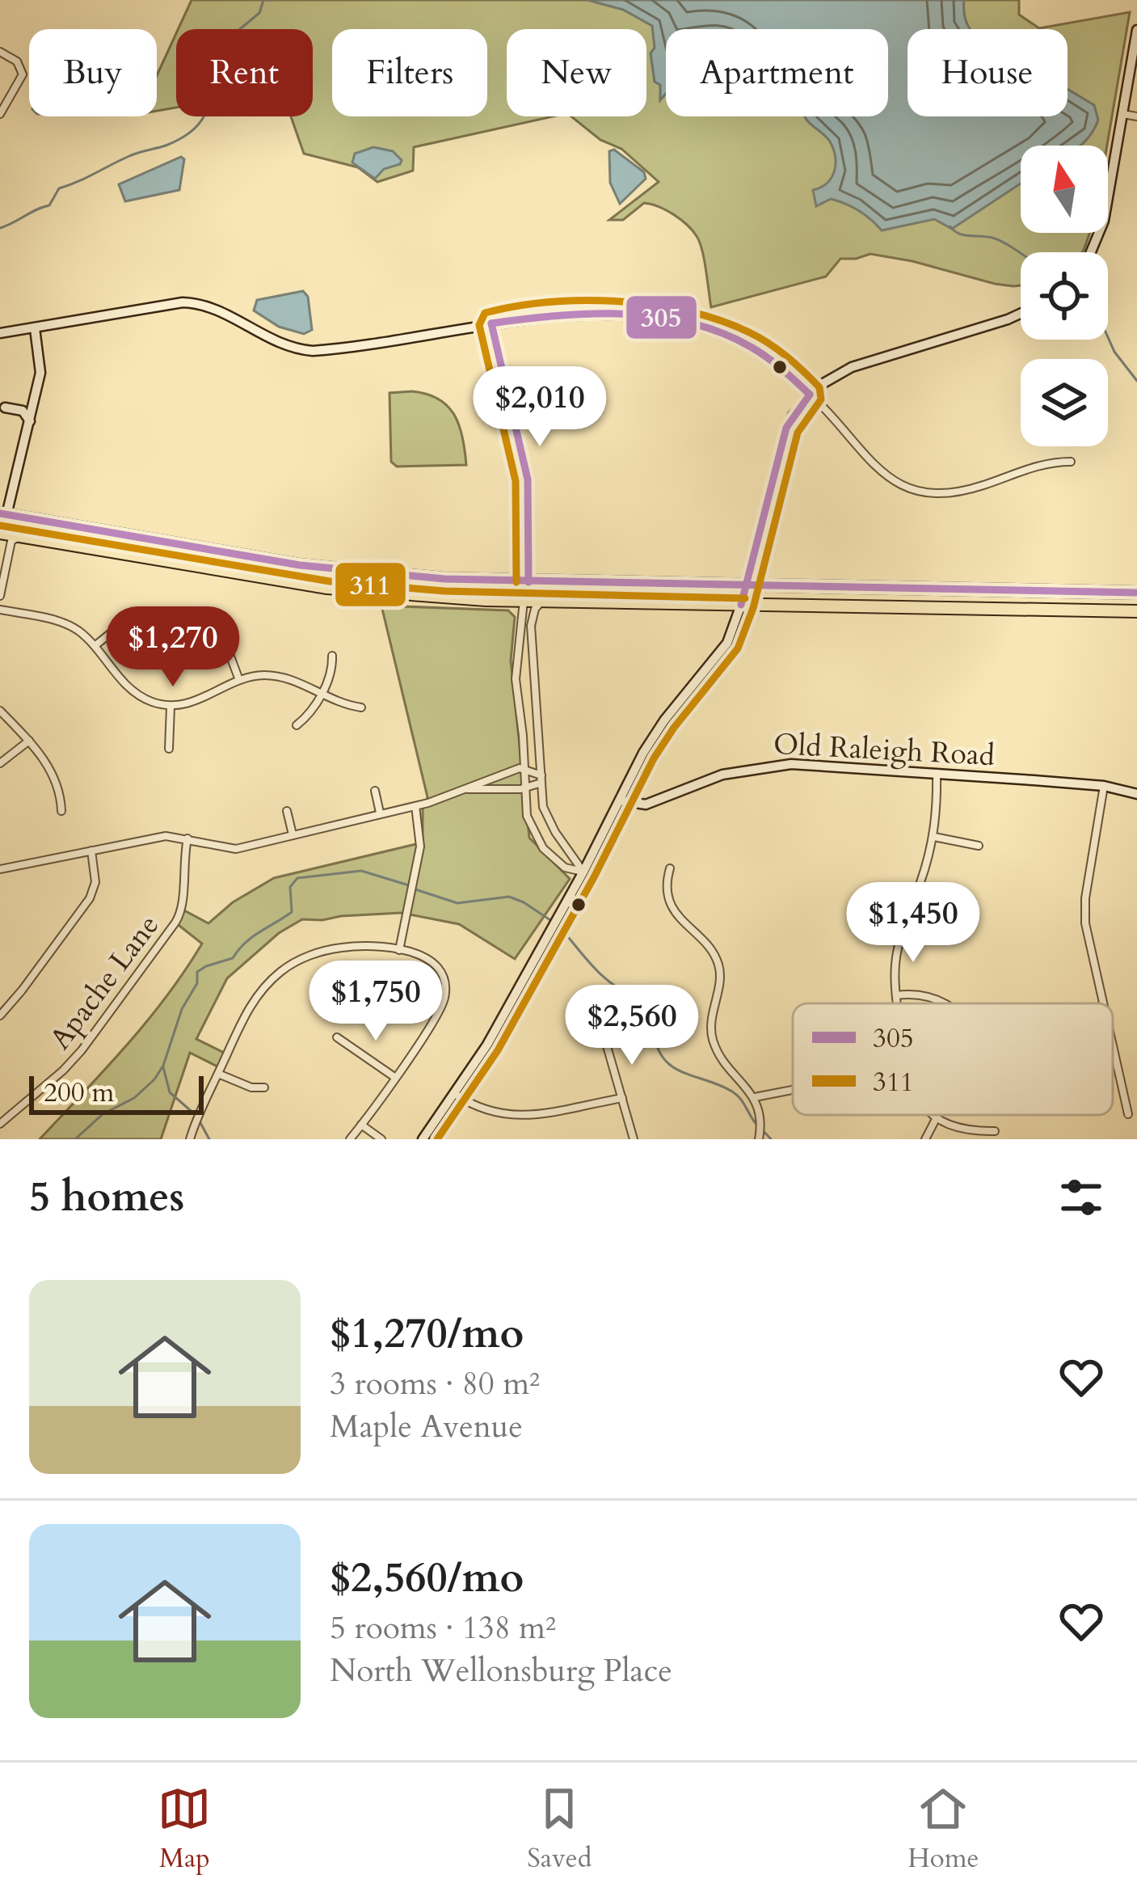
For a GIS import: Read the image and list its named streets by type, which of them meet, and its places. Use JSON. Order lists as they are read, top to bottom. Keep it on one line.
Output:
{"streets":{"street":["Old Raleigh Road","Apache Lane"]},"lines":["transit line 311","transit line 305"],"legend":["305","311"],"scale_bar":"200 m","north":"top","page":{"chip":["Buy","Rent","Filters","New","Apartment","House"],"price":["$2,010","$1,270","$1,450","$1,750","$2,560"],"scale":"200 m","heading":"5 homes","list":[{"name":"$1,270/mo","note":"3 rooms · 80 m² · Maple Avenue"},{"name":"$2,560/mo","note":"5 rooms · 138 m² · North Wellonsburg Place"}],"tabs":["Map","Saved","Home"]}}
